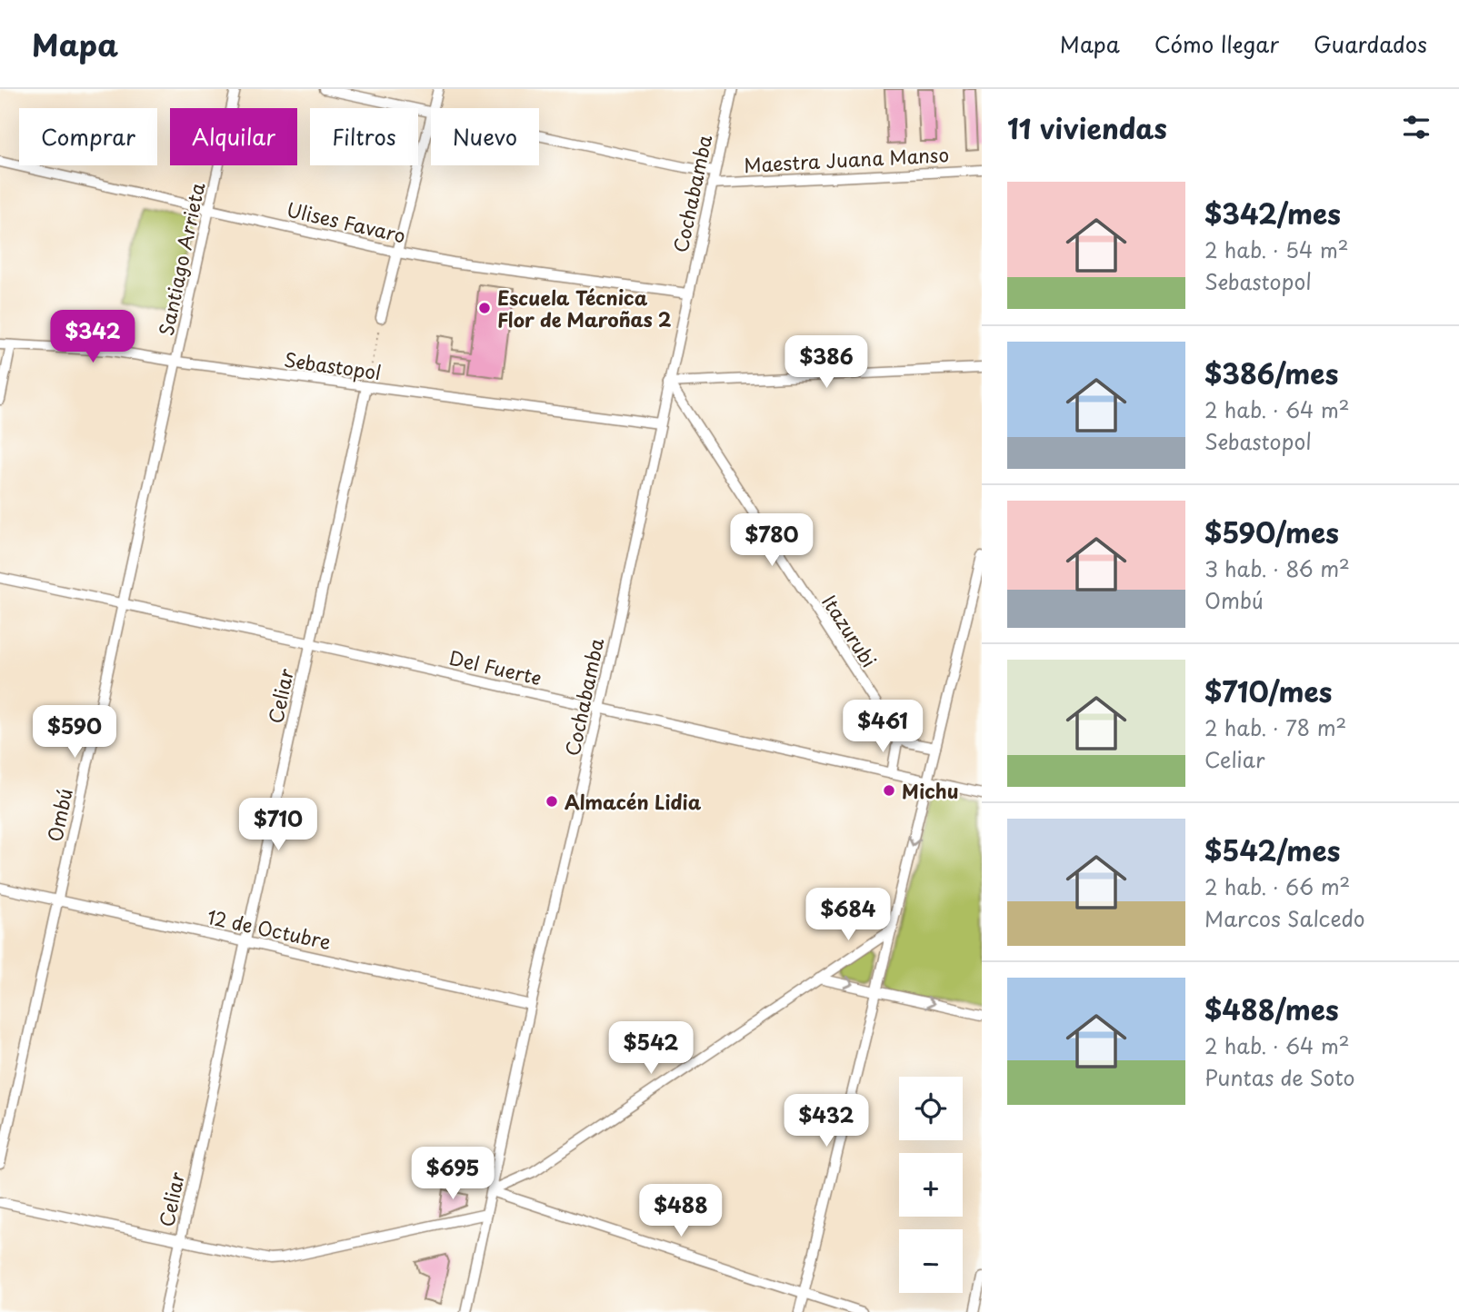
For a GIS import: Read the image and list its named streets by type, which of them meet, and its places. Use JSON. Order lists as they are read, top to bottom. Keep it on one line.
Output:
{"streets":{"street":["Maestra Juana Manso","Cochabamba","Ulises Favaro","Santiago Arrieta","Sebastopol","Itazurubi","Del Fuerte","Celiar","Ombú","12 de Octubre"]},"crossings":[["Maestra Juana Manso","Cochabamba"],["Cochabamba","Ulises Favaro"],["Cochabamba","Sebastopol"],["Cochabamba","Itazurubi"],["Cochabamba","Del Fuerte"],["Cochabamba","12 de Octubre"],["Ulises Favaro","Santiago Arrieta"],["Santiago Arrieta","Sebastopol"],["Santiago Arrieta","Ombú"],["Sebastopol","Celiar"],["Sebastopol","Ombú"],["Del Fuerte","Celiar"],["Del Fuerte","Ombú"],["Celiar","12 de Octubre"],["Ombú","12 de Octubre"]],"places":["Escuela Técnica Flor de Maroñas 2","Michu","Almacén Lidia"],"page":{"header":"Mapa","nav":["Mapa","Cómo llegar","Guardados"],"heading":"11 viviendas","chip":["Comprar","Alquilar","Filtros","Nuevo"],"list":[{"name":"$342/mes","note":"2 hab. · 54 m² · Sebastopol"},{"name":"$386/mes","note":"2 hab. · 64 m² · Sebastopol"},{"name":"$590/mes","note":"3 hab. · 86 m² · Ombú"},{"name":"$710/mes","note":"2 hab. · 78 m² · Celiar"},{"name":"$542/mes","note":"2 hab. · 66 m² · Marcos Salcedo"},{"name":"$488/mes","note":"2 hab. · 64 m² · Puntas de Soto"}],"price":["$342","$386","$780","$461","$590","$710","$684","$542","$432","$695","$488"],"map_buttons":["+","−"]}}
